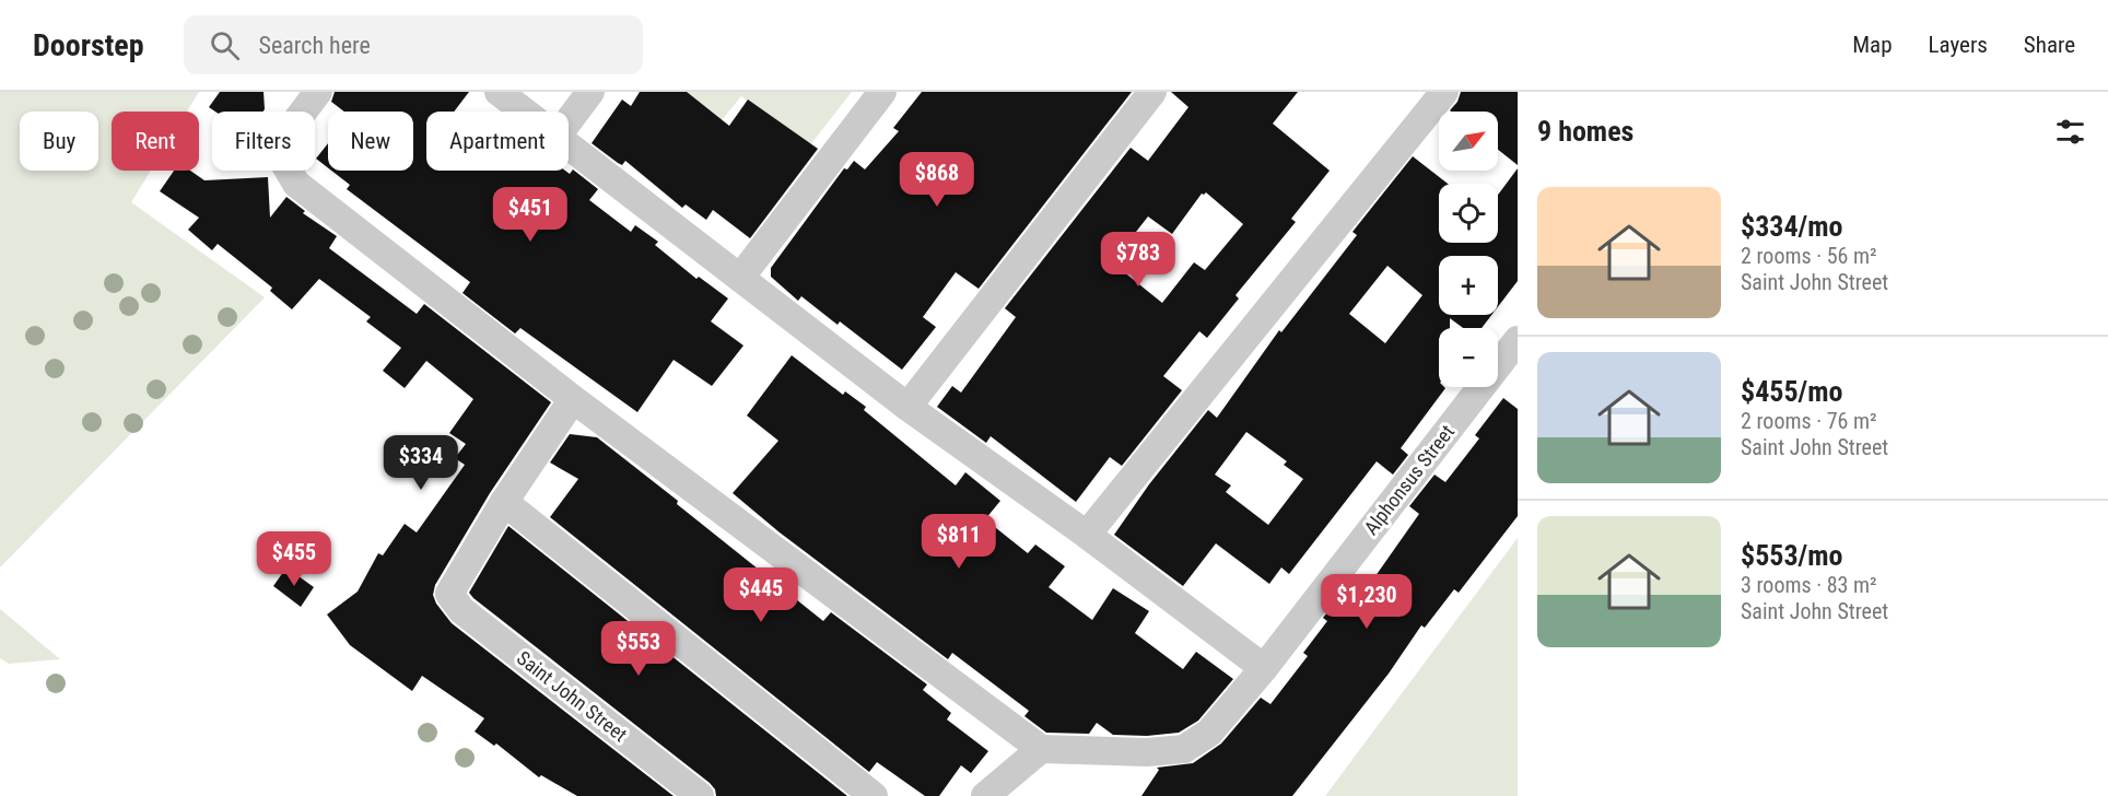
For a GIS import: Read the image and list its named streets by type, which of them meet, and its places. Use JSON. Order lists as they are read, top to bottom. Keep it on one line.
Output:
{"streets":{"street":["Alphonsus Street","Saint John Street"]},"north":"top right","page":{"header":"Doorstep","search":"Search here","nav":["Map","Layers","Share"],"heading":"9 homes","map_buttons":["+","−"],"chip":["Buy","Rent","Filters","New","Apartment"],"price":["$868","$451","$783","$334","$811","$455","$445","$1,230","$553"],"list":[{"name":"$334/mo","note":"2 rooms · 56 m² · Saint John Street"},{"name":"$455/mo","note":"2 rooms · 76 m² · Saint John Street"},{"name":"$553/mo","note":"3 rooms · 83 m² · Saint John Street"}]}}
